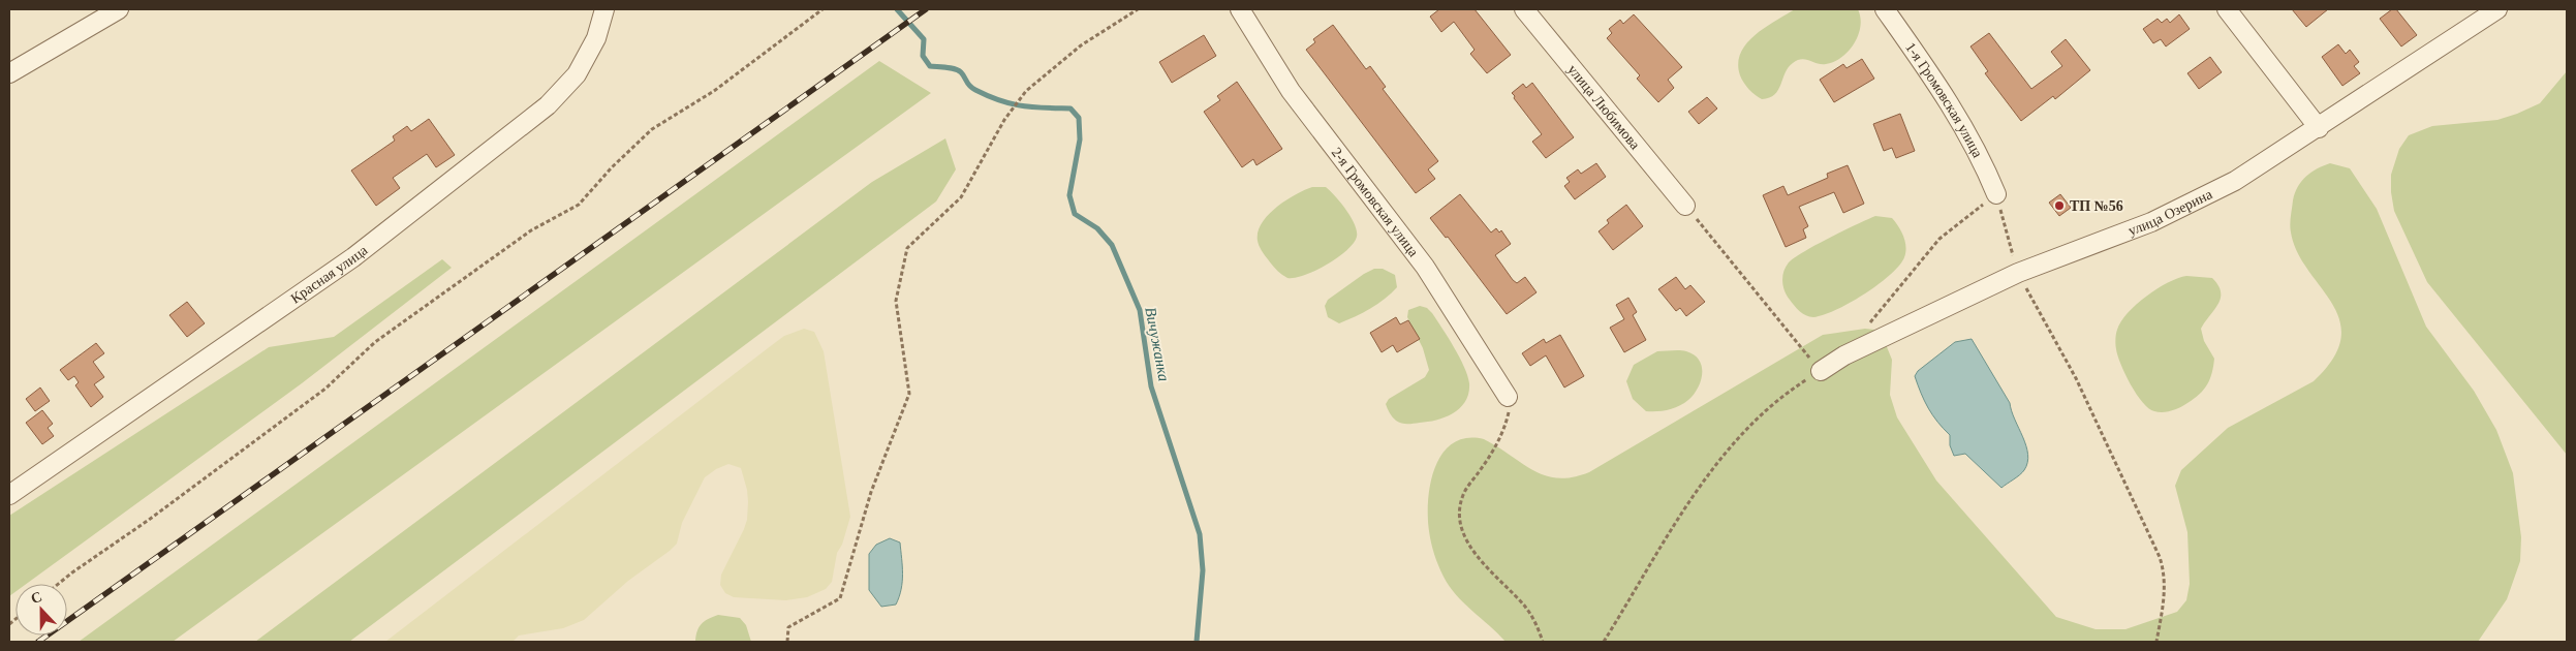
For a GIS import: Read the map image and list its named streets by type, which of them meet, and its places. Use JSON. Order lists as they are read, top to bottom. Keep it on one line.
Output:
{"streets":{"street":["1-я Громовская улица","улица Любимова","2-я Громовская улица","улица Озерина","Красная улица"]},"water":["Вичужанка"],"places":["ТП №56"],"north":"top"}
